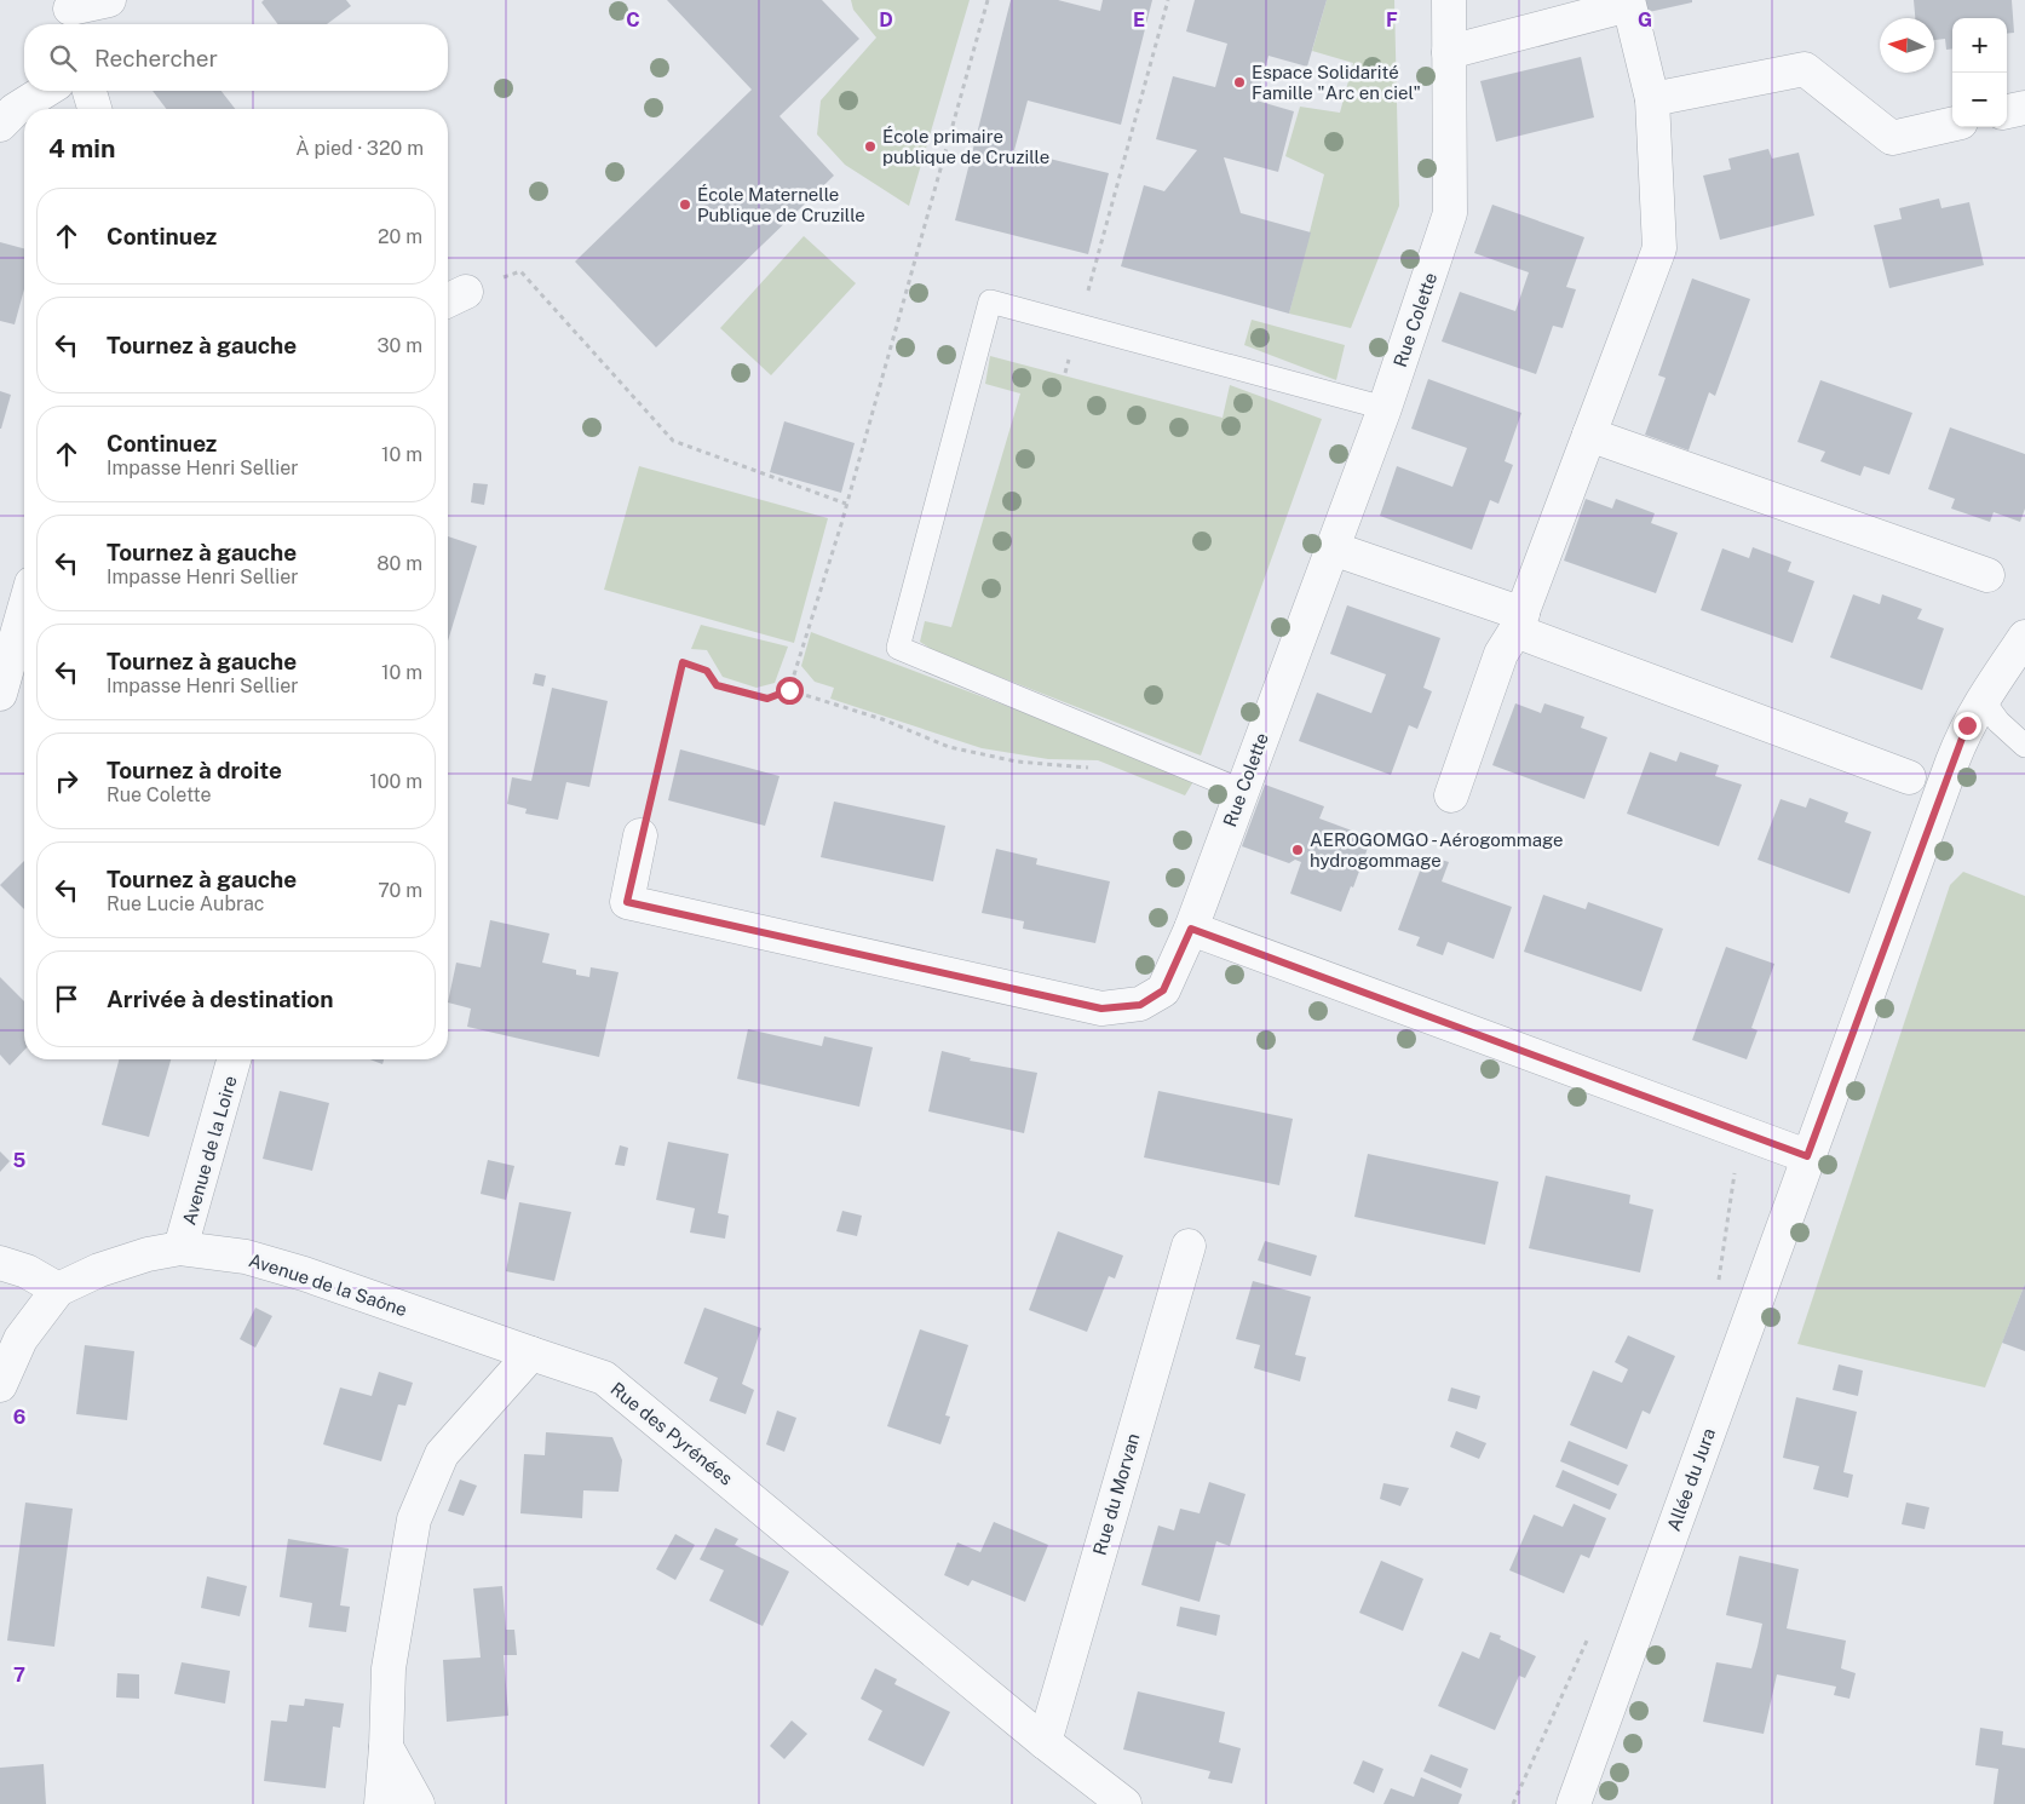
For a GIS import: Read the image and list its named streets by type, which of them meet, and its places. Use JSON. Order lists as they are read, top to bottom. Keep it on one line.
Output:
{"streets":{"street":["Rue Colette","Avenue de la Loire","Avenue de la Saône","Rue des Pyrénées","Allée du Jura","Rue du Morvan"]},"crossings":[["Avenue de la Loire","Avenue de la Saône"],["Avenue de la Saône","Rue des Pyrénées"],["Rue des Pyrénées","Rue du Morvan"]],"places":["Espace Solidarité Famille \"Arc en ciel\"","École primaire publique de Cruzille","École Maternelle Publique de Cruzille","AEROGOMGO - Aérogommage hydrogommage"],"north":"left","page":{"map_buttons":["+","−"],"search":"Rechercher","heading":["4 min","À pied · 320 m"],"list":[["Continuez","20 m"],["Tournez à gauche","30 m"],["Continuez","Impasse Henri Sellier","10 m"],["Tournez à gauche","Impasse Henri Sellier","80 m"],["Tournez à gauche","Impasse Henri Sellier","10 m"],["Tournez à droite","Rue Colette","100 m"],["Tournez à gauche","Rue Lucie Aubrac","70 m"],"Arrivée à destination"]},"grid":{"columns":["C","D","E","F","G"],"rows":["5","6","7"]}}
